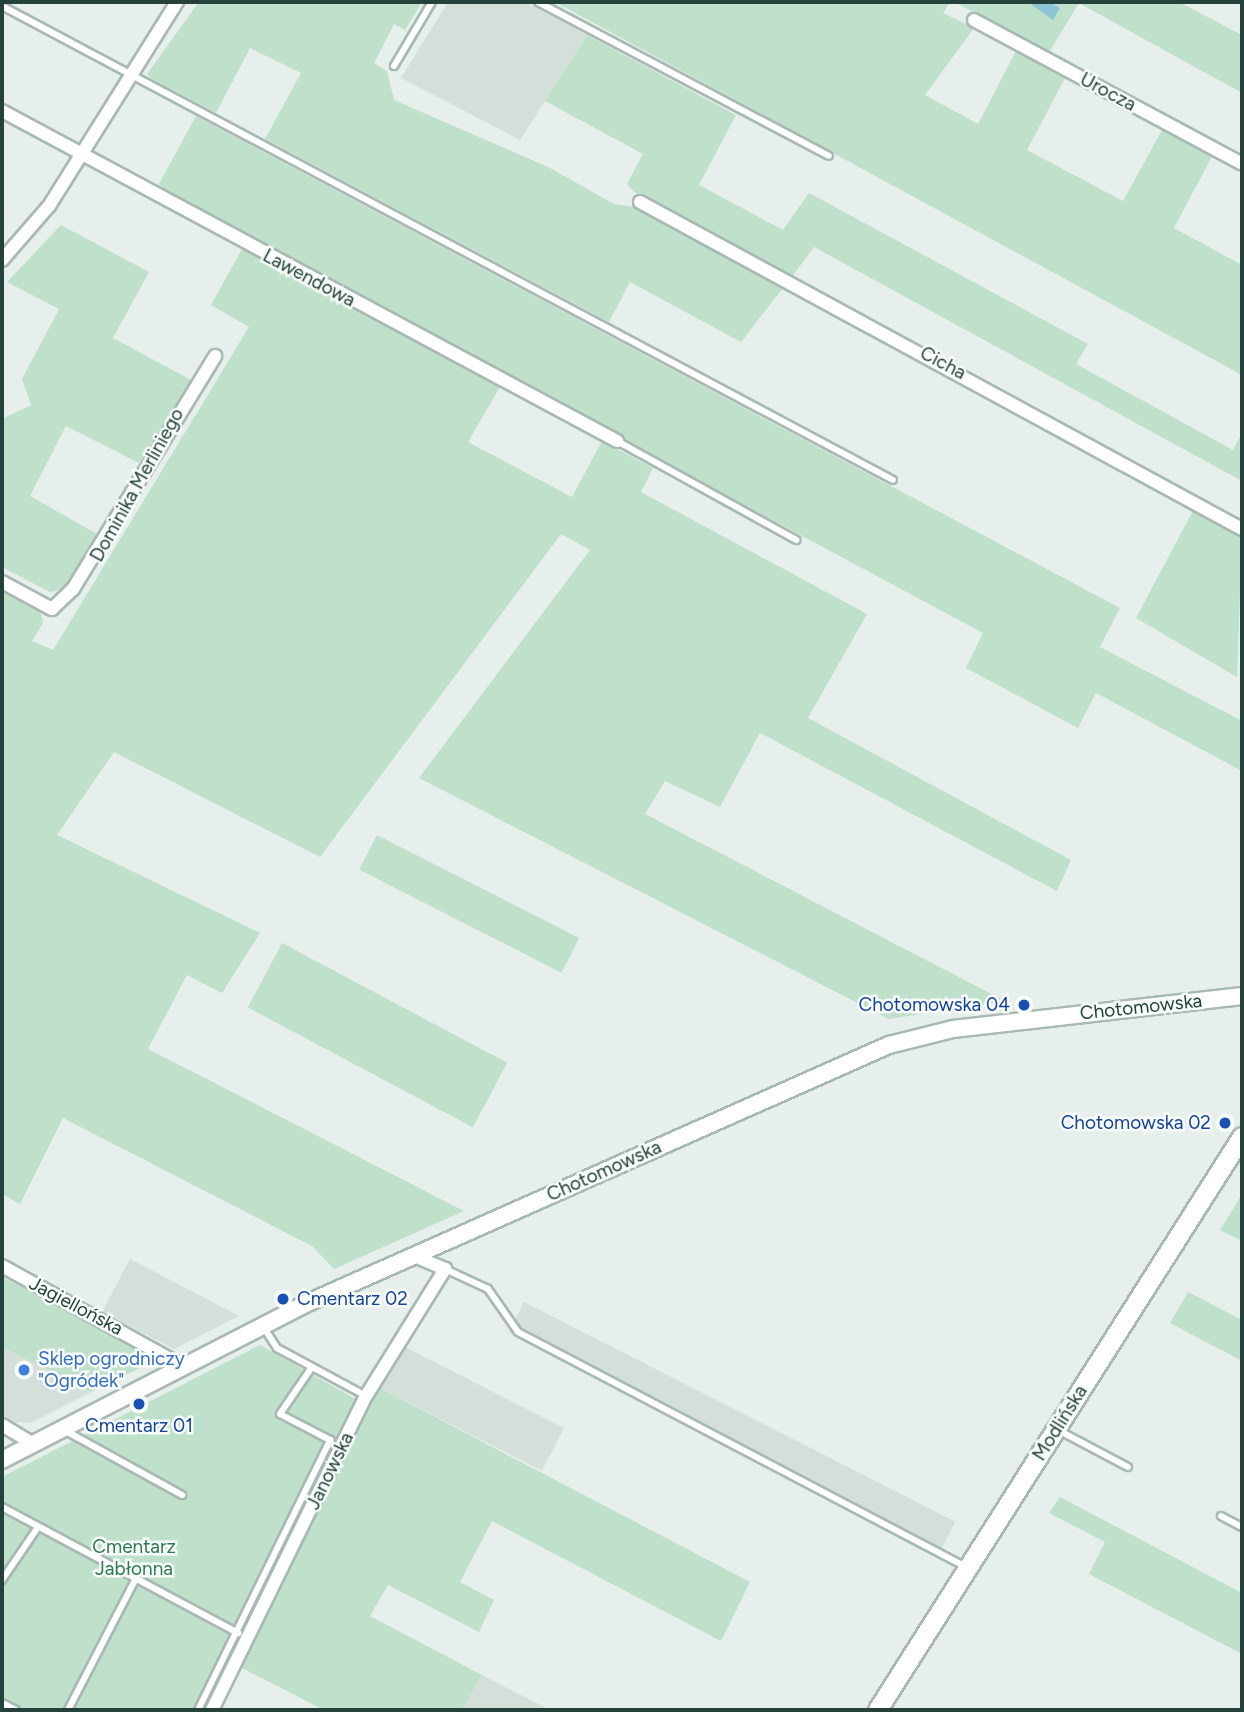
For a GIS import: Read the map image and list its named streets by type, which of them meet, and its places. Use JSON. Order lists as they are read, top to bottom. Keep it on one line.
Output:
{"streets":{"main road":["Modlińska"],"street":["Urocza","Lawendowa","Cicha","Dominika Merliniego","Chotomowska","Jagiellońska","Janowska"]},"crossings":[["Chotomowska","Jagiellońska"]],"parks":["Cmentarz Jabłonna"],"places":["Chotomowska 04","Chotomowska 02","Cmentarz 02","Sklep ogrodniczy \"Ogródek\"","Cmentarz 01"]}
